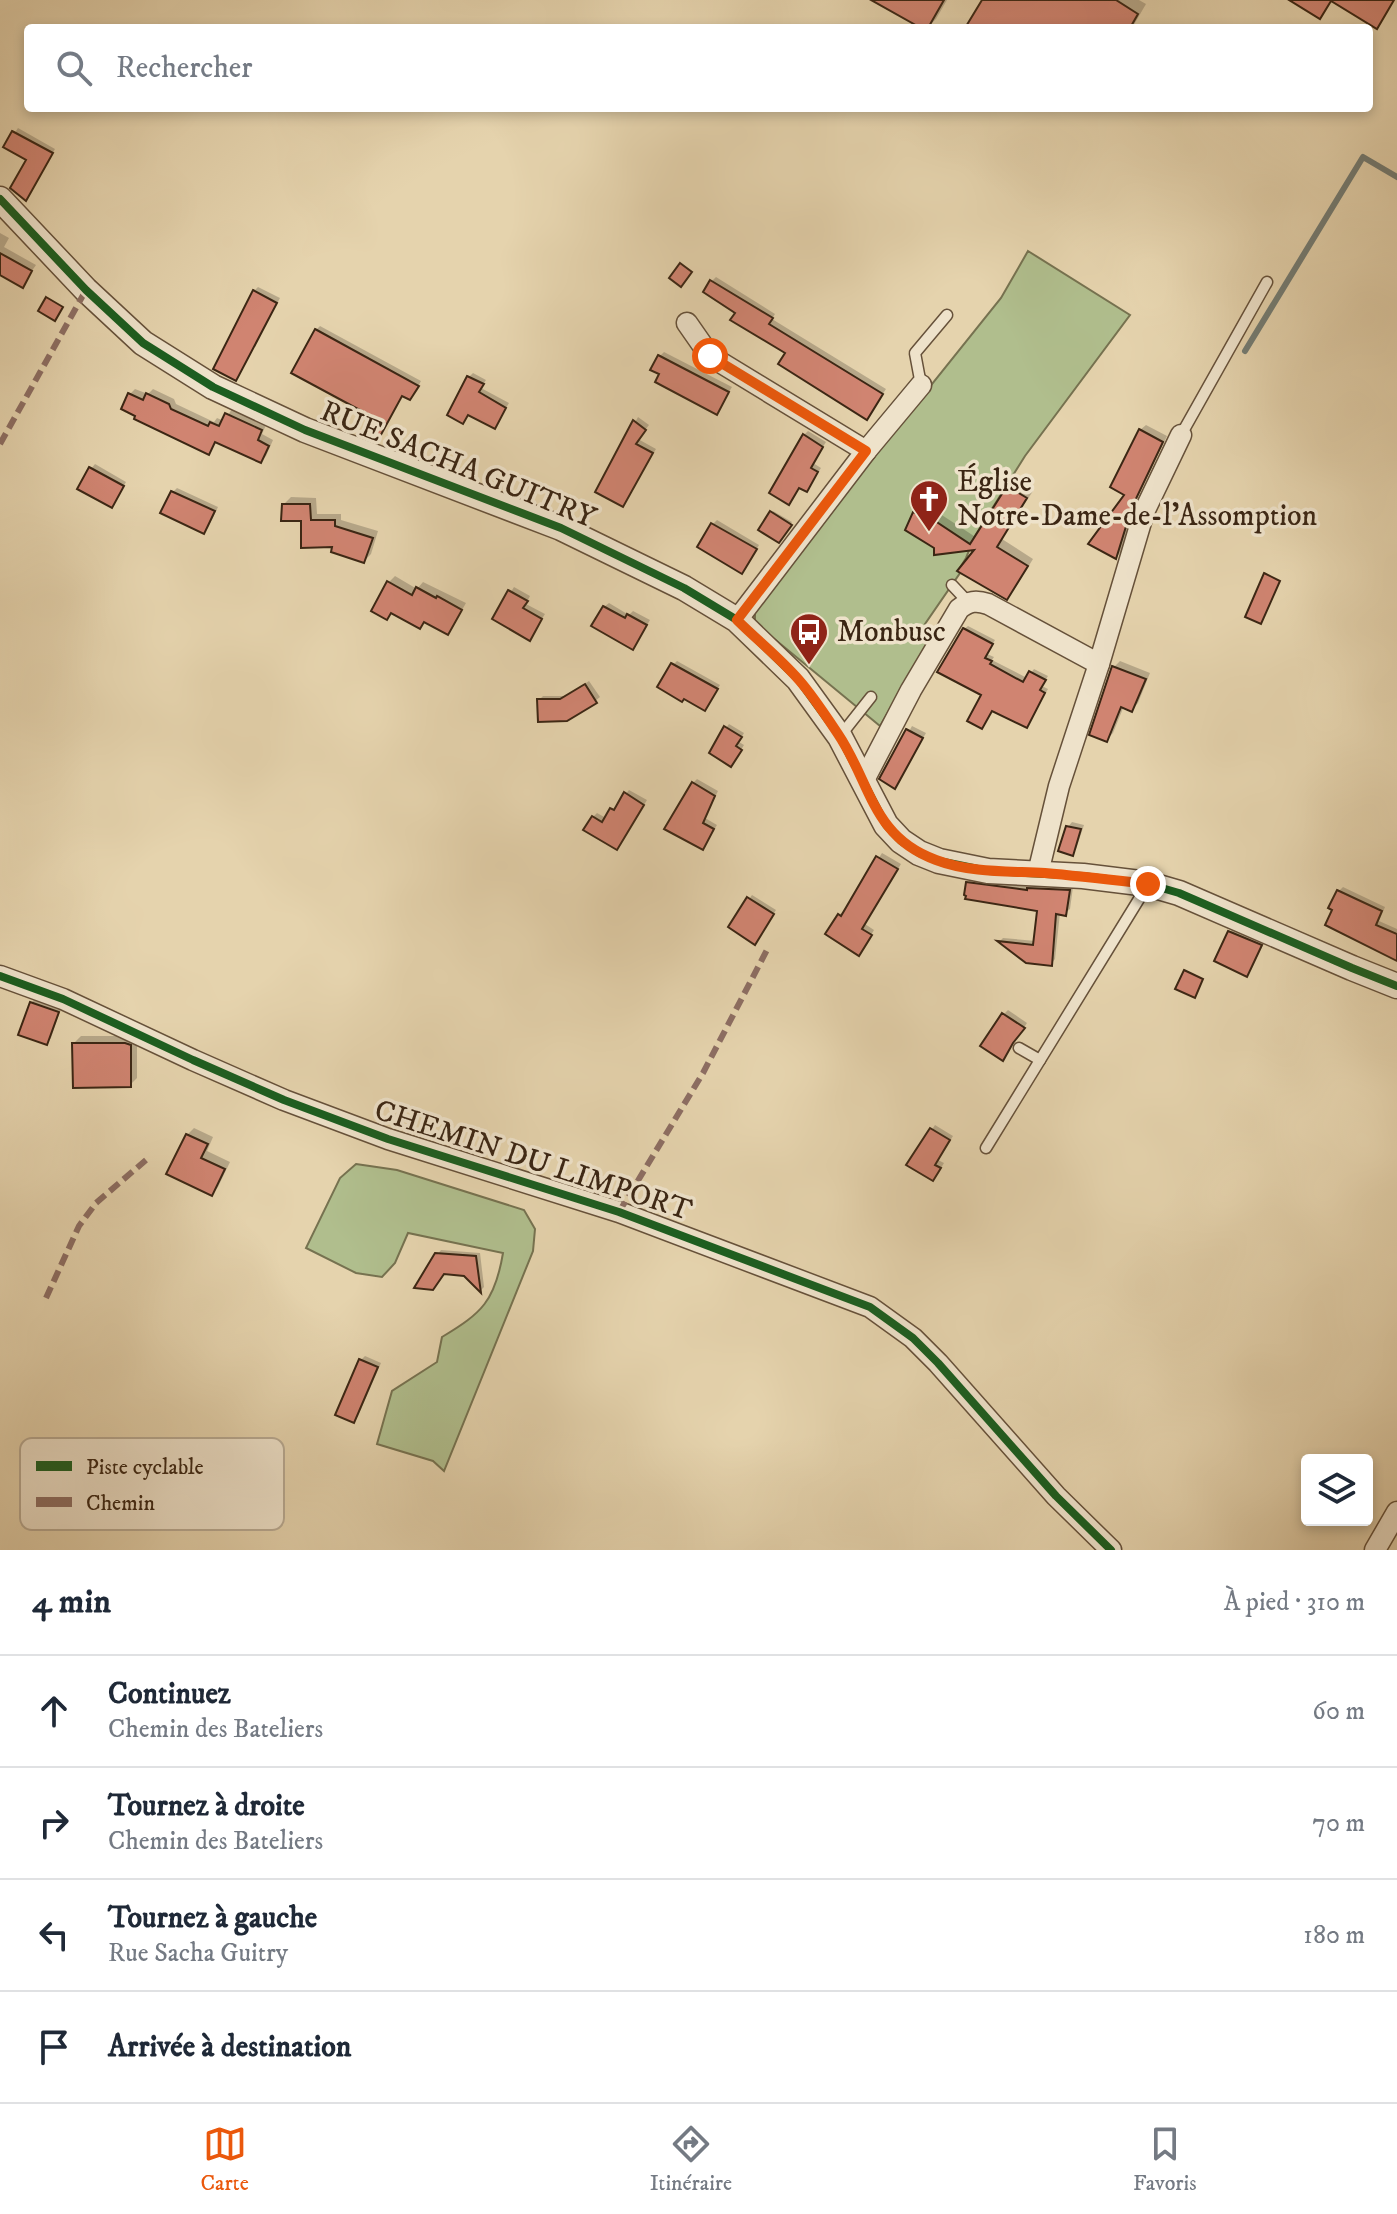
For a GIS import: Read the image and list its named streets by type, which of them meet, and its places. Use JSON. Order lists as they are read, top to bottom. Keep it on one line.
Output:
{"streets":{"street":["RUE SACHA GUITRY","CHEMIN DU LIMPORT"]},"places":{"church":["Église Notre-Dame-de-l'Assomption"],"bus stop":["Monbusc"]},"legend":["Piste cyclable","Chemin"],"page":{"search":"Rechercher","heading":["4 min","À pied · 310 m"],"list":[["Continuez","Chemin des Bateliers","60 m"],["Tournez à droite","Chemin des Bateliers","70 m"],["Tournez à gauche","Rue Sacha Guitry","180 m"],"Arrivée à destination"],"nav":["Carte","Itinéraire","Favoris"]}}
